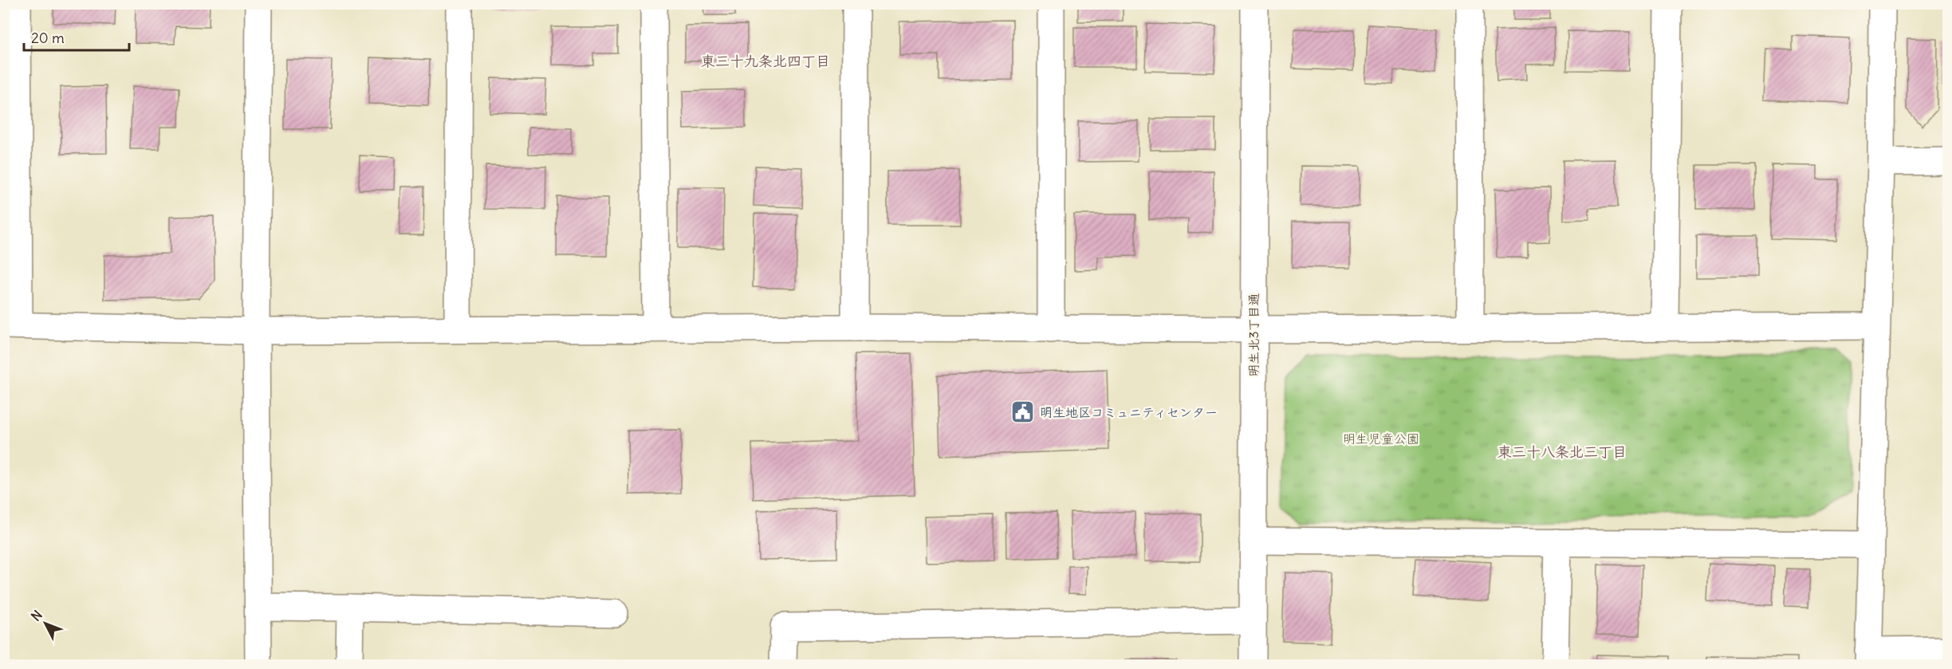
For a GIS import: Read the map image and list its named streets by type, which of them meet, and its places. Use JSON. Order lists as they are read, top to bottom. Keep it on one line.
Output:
{"streets":{"street":["明生北3丁目通"]},"districts":["東三十九条北四丁目","東三十八条北三丁目"],"parks":["明生児童公園"],"places":{"public building":["明生地区コミュニティセンター"]},"scale_bar":"20 m","north":"top left"}
